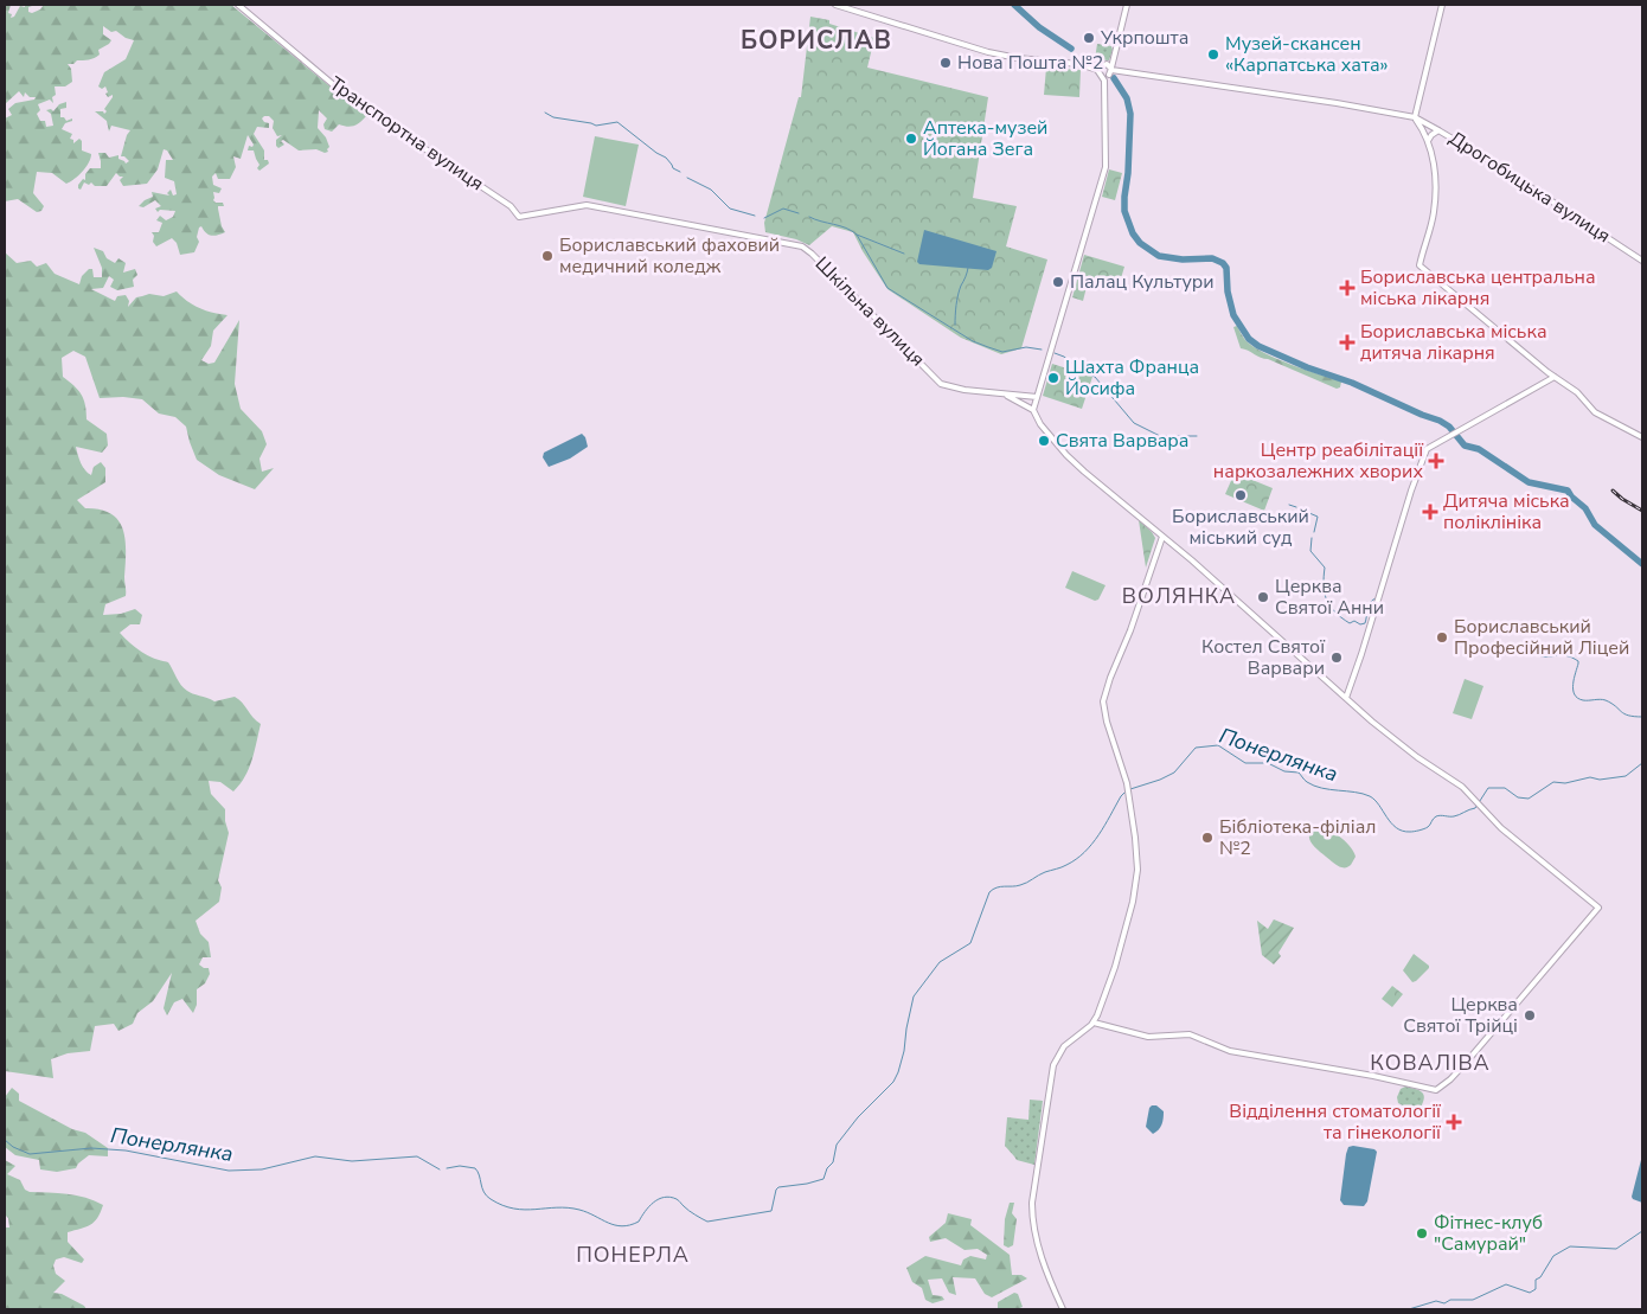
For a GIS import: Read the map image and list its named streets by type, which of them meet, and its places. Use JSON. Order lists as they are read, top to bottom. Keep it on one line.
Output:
{"streets":{"street":["Транспортна вулиця","Дрогобицька вулиця","Шкільна вулиця"]},"crossings":[["Транспортна вулиця","Шкільна вулиця"]],"districts":["БОРИСЛАВ","ВОЛЯНКА","КОВАЛІВА","ПОНЕРЛА"],"water":["Понерлянка"],"places":{"other":["Укрпошта","Музей-скансен «Карпатська хата»","Нова Пошта №2","Аптека-музей Йогана Зега","Бориславський фаховий медичний коледж","Палац Культури","Шахта Франца Йосифа","Свята Варвара","Бориславський міський суд","Церква Святої Анни","Бориславський Професійний Ліцей","Костел Святої Варвари","Бібліотека-філіал №2","Церква Святої Трійці","Фітнес-клуб \"Самурай\""],"health":["Бориславська центральна міська лікарня","Бориславська міська дитяча лікарня","Центр реабілітації наркозалежних хворих","Дитяча міська поліклініка","Відділення стоматології та гінекології"]}}
